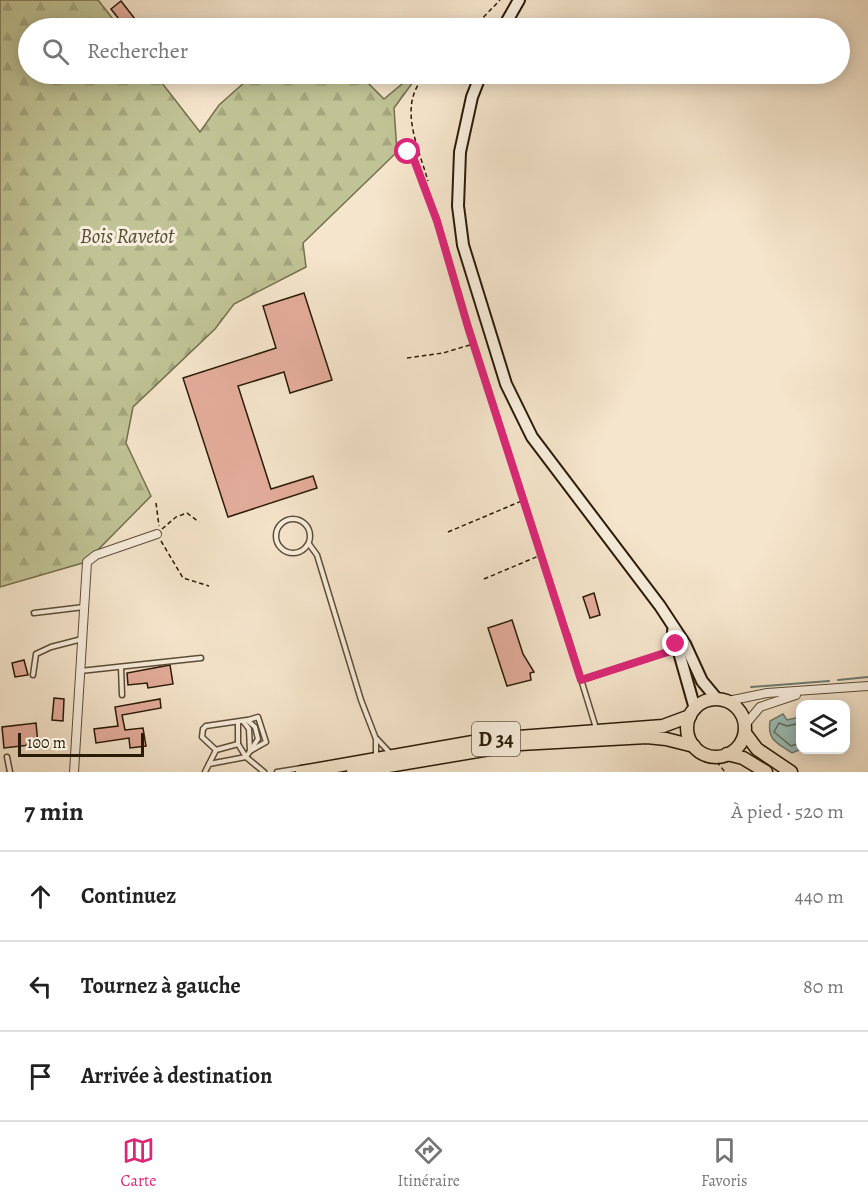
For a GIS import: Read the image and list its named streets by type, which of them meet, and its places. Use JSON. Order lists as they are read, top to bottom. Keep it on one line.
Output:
{"streets":{"main road":["D 34"]},"parks":["Bois Ravetot"],"scale_bar":"100 m","page":{"search":"Rechercher","scale":"100 m","heading":["7 min","À pied · 520 m"],"list":[["Continuez","440 m"],["Tournez à gauche","80 m"],"Arrivée à destination"],"nav":["Carte","Itinéraire","Favoris"]}}
